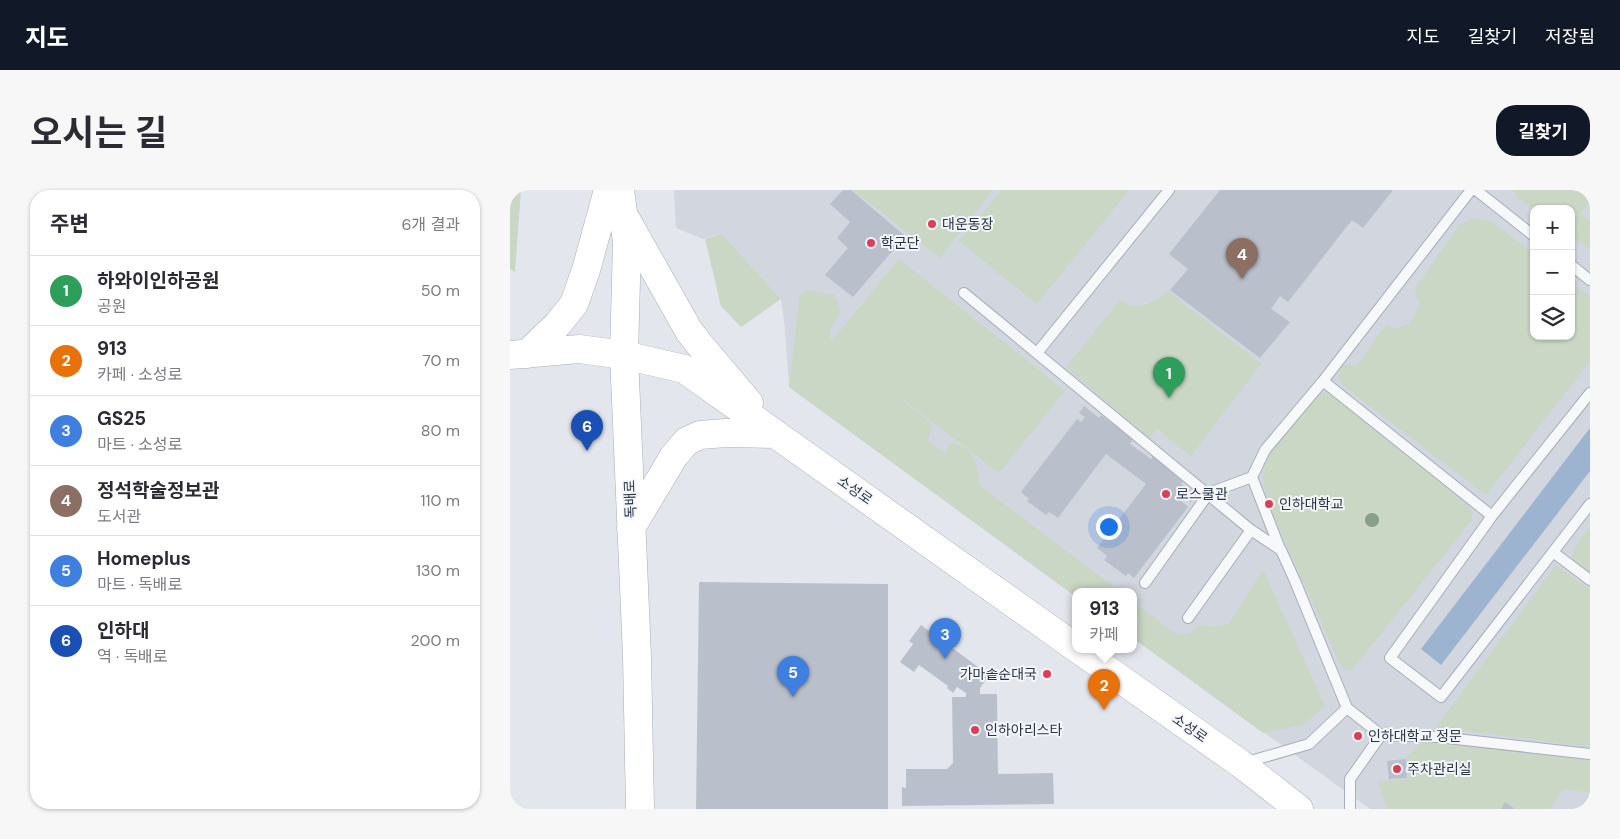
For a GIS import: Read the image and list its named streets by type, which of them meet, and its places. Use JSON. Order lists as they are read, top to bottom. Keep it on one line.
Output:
{"streets":{"main road":["소성로","독배로"]},"crossings":[["소성로","독배로"]],"places":["대운동장","학군단","로스쿨관","인하대학교","가마솥순대국","인하아리스타","인하대학교 정문","주차관리실"],"page":{"header":"지도","nav":["지도","길찾기","저장됨"],"title":"오시는 길","buttons":"길찾기","heading":["주변","6개 결과"],"map_buttons":["+","−"],"pins":["4","1","6","3","5","2"],"list":[{"mark":"1","name":"하와이인하공원","note":"공원","value":"50 m"},{"mark":"2","name":"913","note":"카페 · 소성로","value":"70 m"},{"mark":"3","name":"GS25","note":"마트 · 소성로","value":"80 m"},{"mark":"4","name":"정석학술정보관","note":"도서관","value":"110 m"},{"mark":"5","name":"Homeplus","note":"마트 · 독배로","value":"130 m"},{"mark":"6","name":"인하대","note":"역 · 독배로","value":"200 m"}],"popup":["913","카페"]}}
